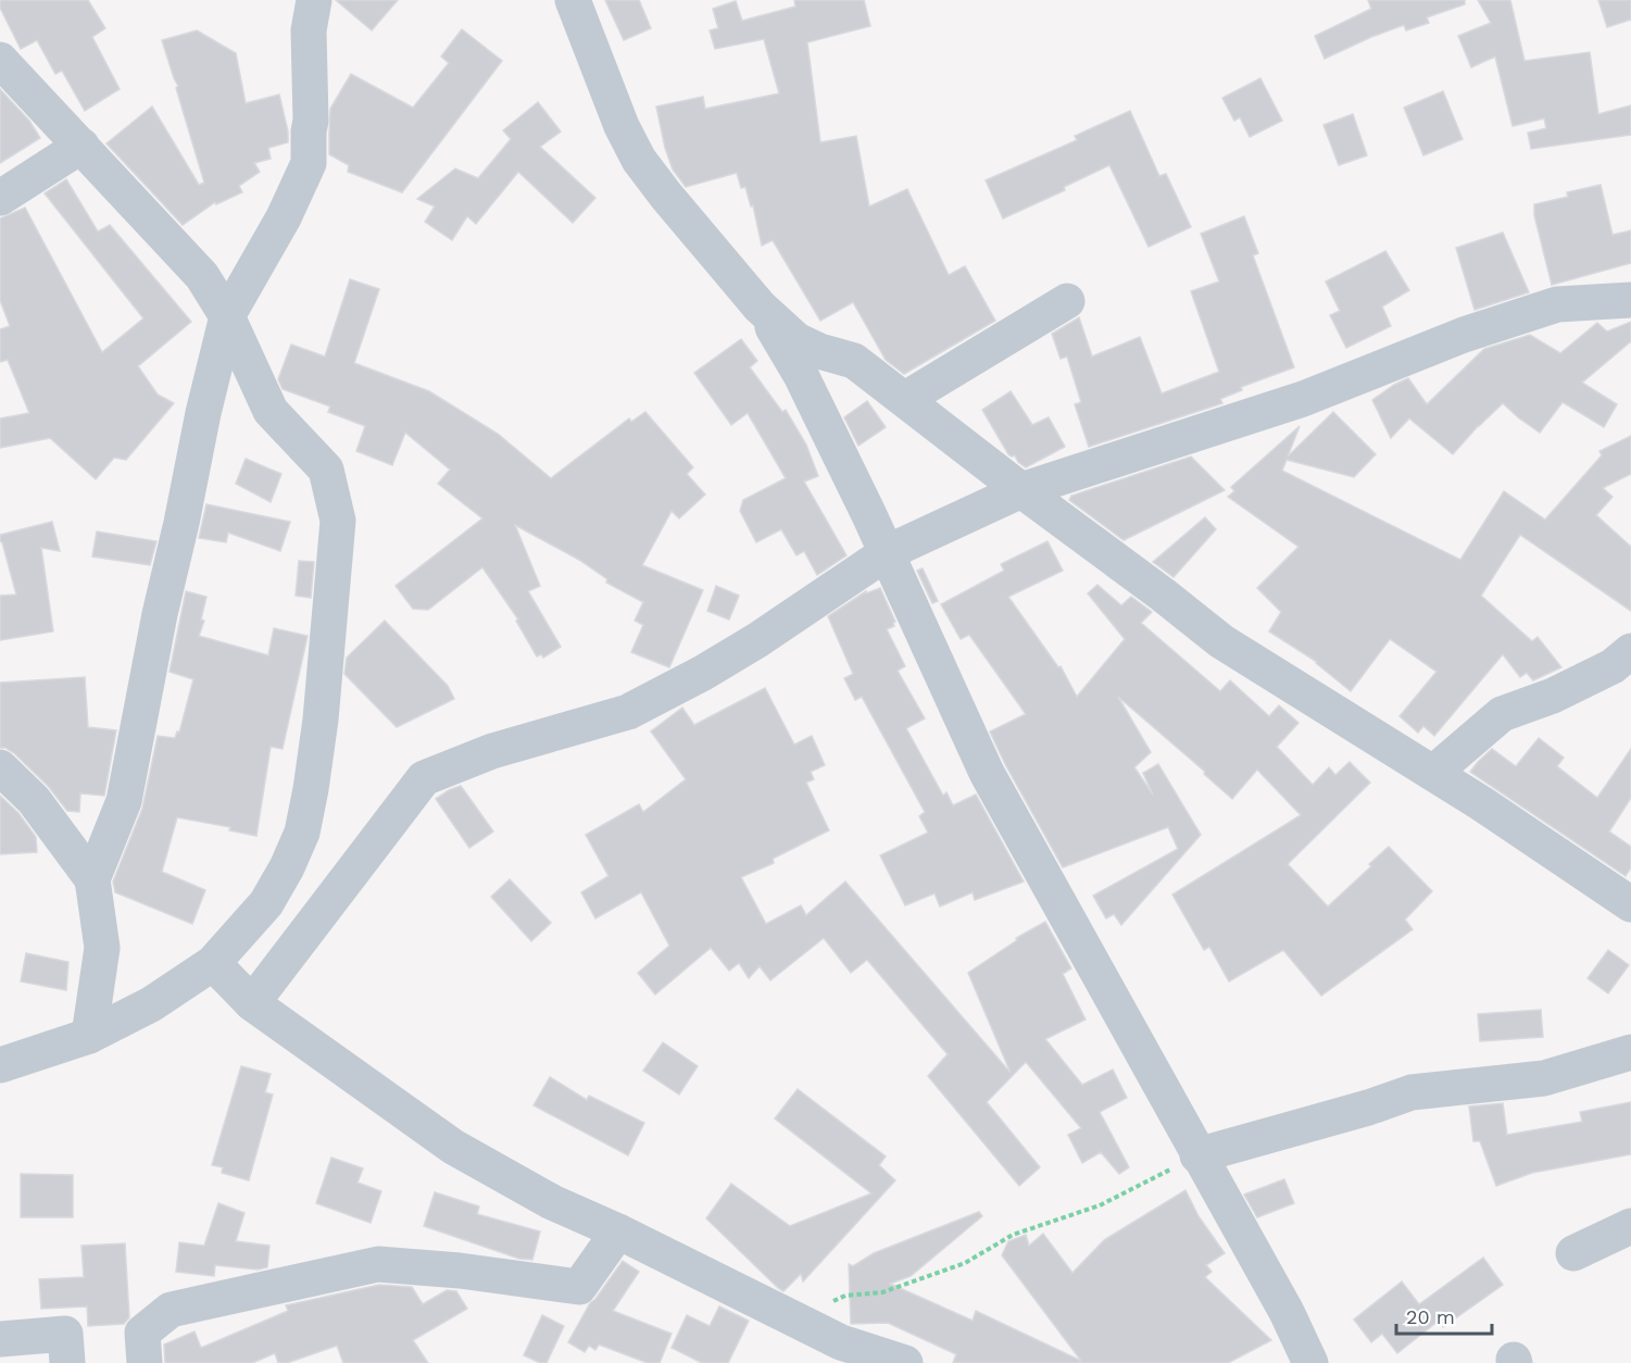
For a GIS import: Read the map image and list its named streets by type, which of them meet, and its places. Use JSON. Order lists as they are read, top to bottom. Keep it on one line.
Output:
{"scale_bar":"20 m"}
